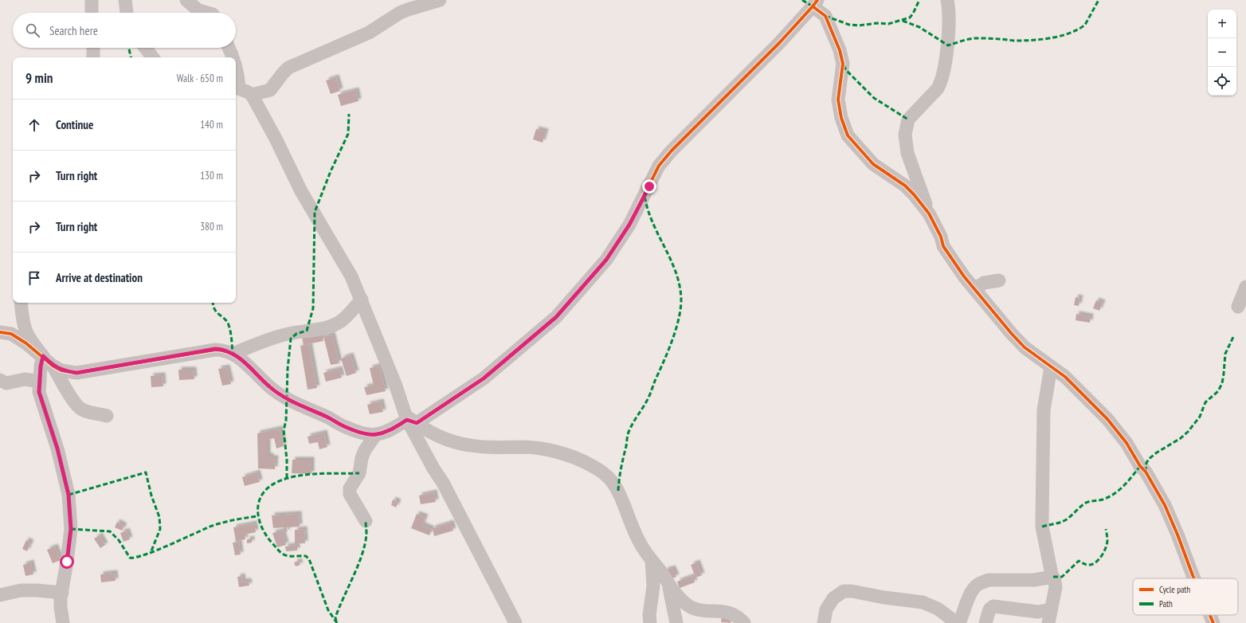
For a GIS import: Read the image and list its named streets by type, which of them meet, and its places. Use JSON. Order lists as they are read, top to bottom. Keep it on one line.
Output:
{"legend":["Cycle path","Path"],"page":{"map_buttons":["+","−"],"search":"Search here","heading":["9 min","Walk · 650 m"],"list":[["Continue","140 m"],["Turn right","130 m"],["Turn right","380 m"],"Arrive at destination"]}}
